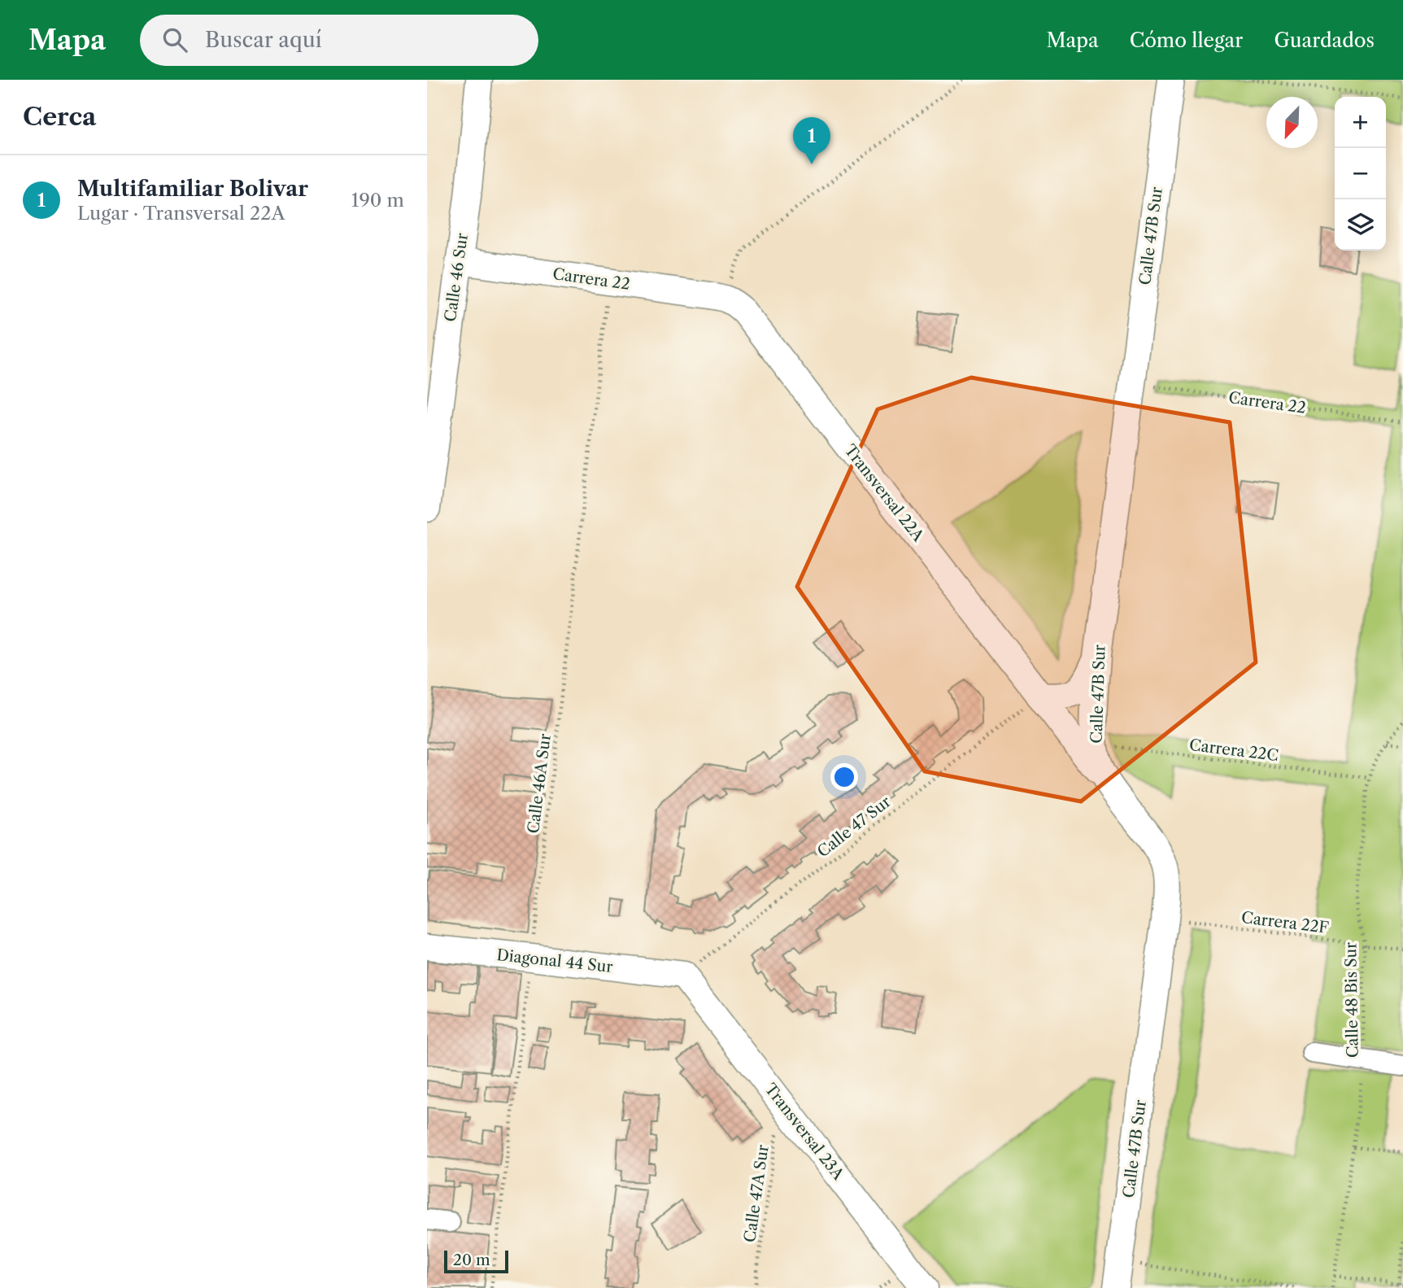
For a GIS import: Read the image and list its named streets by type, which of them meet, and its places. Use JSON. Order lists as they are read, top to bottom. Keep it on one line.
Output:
{"streets":{"street":["Calle 47B Sur","Calle 46 Sur","Carrera 22","Transversal 22A","Diagonal 44 Sur","Transversal 23A"],"path":["Carrera 22C","Calle 46A Sur","Calle 47 Sur","Carrera 22F","Calle 48 Bis Sur","Calle 47A Sur"]},"crossings":[["Calle 47B Sur","Carrera 22"],["Calle 47B Sur","Transversal 22A"],["Calle 47B Sur","Carrera 22C"],["Calle 47B Sur","Carrera 22F"],["Calle 46 Sur","Carrera 22"],["Carrera 22","Transversal 22A"],["Carrera 22","Calle 46A Sur"],["Transversal 22A","Calle 47 Sur"],["Carrera 22C","Calle 48 Bis Sur"],["Calle 46A Sur","Diagonal 44 Sur"],["Calle 47 Sur","Diagonal 44 Sur"],["Calle 47 Sur","Transversal 23A"],["Carrera 22F","Calle 48 Bis Sur"],["Diagonal 44 Sur","Transversal 23A"],["Transversal 23A","Calle 47A Sur"]],"scale_bar":"20 m","north":"bottom left","page":{"header":"Mapa","search":"Buscar aquí","nav":["Mapa","Cómo llegar","Guardados"],"heading":"Cerca","map_buttons":["+","−"],"pins":"1","list":[{"mark":"1","name":"Multifamiliar Bolivar","note":"Lugar · Transversal 22A","value":"190 m"}],"scale":"20 m"}}
